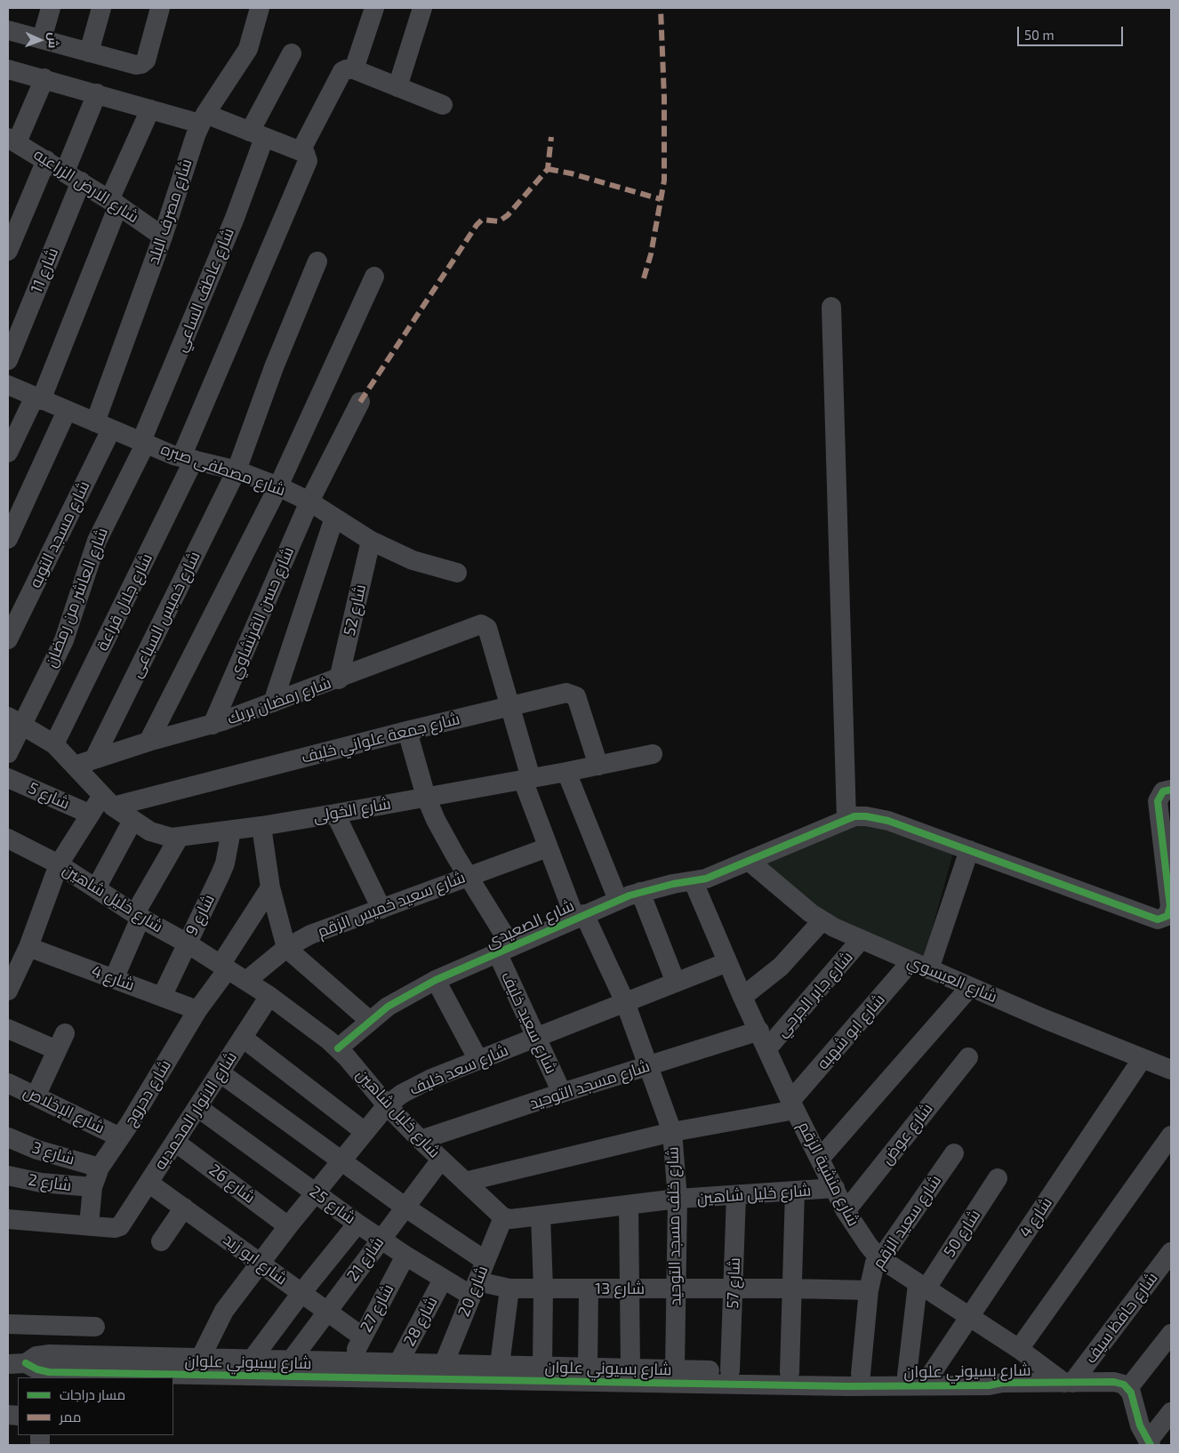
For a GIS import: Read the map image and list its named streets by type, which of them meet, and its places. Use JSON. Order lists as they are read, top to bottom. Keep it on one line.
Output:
{"streets":{"street":["شارع الارض الزراعيه","شارع مصرف البلد","شارع 11","شارع عاطف الساعي","شارع مصطفى صبره","شارع مسجد التوبه","شارع العاشر من رمضان","شارع جلال قراعة","شارع 52","شارع حسن القرنشاوي","شارع خميس السباعى","شارع رمضان بريك","شارع جمعة علواني خليف","شارع 5","شارع الخولى","شارع خليل شاهين","شارع سعيد خميس الزقم","شارع 9","شارع الصعيدى","شارع 4","شارع العيسوي","شارع جابر الجرحي","شارع سعيد خليف","شارع ابو شهبه","شارع سعد خليف","شارع مسجد التوحيد","شارع دحروج","شارع الإخلاص","شارع الانوار المحمديه","شارع عوض","شارع 3","شارع منشية الزقم","شارع 2","شارع 26","شارع 25","شارع سعيد الزقم","شارع خلف مسجد التوحيد","شارع 50","شارع ابو زيد","شارع 21","شارع 57","شارع 13","شارع 20","شارع 27","شارع حافظ سيف","شارع 28","شارع بسيوني علوان"]},"crossings":[["شارع الارض الزراعيه","شارع مصرف البلد"],["شارع الارض الزراعيه","شارع 11"],["شارع مصرف البلد","شارع مصطفى صبره"],["شارع مصرف البلد","شارع مسجد التوبه"],["شارع عاطف الساعي","شارع مصطفى صبره"],["شارع عاطف الساعي","شارع العاشر من رمضان"],["شارع مصطفى صبره","شارع مسجد التوبه"],["شارع مصطفى صبره","شارع العاشر من رمضان"],["شارع مصطفى صبره","شارع جلال قراعة"],["شارع مصطفى صبره","شارع 52"],["شارع مصطفى صبره","شارع حسن القرنشاوي"],["شارع مصطفى صبره","شارع خميس السباعى"],["شارع العاشر من رمضان","شارع الخولى"],["شارع جلال قراعة","شارع الخولى"],["شارع 52","شارع رمضان بريك"],["شارع حسن القرنشاوي","شارع رمضان بريك"],["شارع خميس السباعى","شارع رمضان بريك"],["شارع رمضان بريك","شارع الخولى"],["شارع رمضان بريك","شارع خلف مسجد التوحيد"],["شارع جمعة علواني خليف","شارع الخولى"],["شارع جمعة علواني خليف","شارع سعيد خليف"],["شارع جمعة علواني خليف","شارع خلف مسجد التوحيد"],["شارع الخولى","شارع 9"],["شارع الخولى","شارع سعيد خليف"],["شارع الخولى","شارع خلف مسجد التوحيد"],["شارع خليل شاهين","شارع سعيد خميس الزقم"],["شارع خليل شاهين","شارع 9"],["شارع خليل شاهين","شارع الصعيدى"],["شارع خليل شاهين","شارع سعد خليف"],["شارع خليل شاهين","شارع مسجد التوحيد"],["شارع خليل شاهين","شارع دحروج"],["شارع خليل شاهين","شارع الانوار المحمديه"],["شارع خليل شاهين","شارع منشية الزقم"],["شارع خليل شاهين","شارع خلف مسجد التوحيد"],["شارع خليل شاهين","شارع 21"],["شارع خليل شاهين","شارع 57"],["شارع خليل شاهين","شارع 20"],["شارع سعيد خميس الزقم","شارع سعيد خليف"],["شارع سعيد خميس الزقم","شارع خلف مسجد التوحيد"],["شارع 9","شارع 4"],["شارع الصعيدى","شارع العيسوي"],["شارع الصعيدى","شارع سعيد خليف"],["شارع الصعيدى","شارع منشية الزقم"],["شارع الصعيدى","شارع خلف مسجد التوحيد"],["شارع 4","شارع العيسوي"],["شارع 4","شارع دحروج"],["شارع 4","شارع منشية الزقم"],["شارع 4","شارع بسيوني علوان"],["شارع العيسوي","شارع جابر الجرحي"],["شارع العيسوي","شارع ابو شهبه"],["شارع جابر الجرحي","شارع مسجد التوحيد"],["شارع جابر الجرحي","شارع منشية الزقم"],["شارع سعيد خليف","شارع سعد خليف"],["شارع سعيد خليف","شارع مسجد التوحيد"],["شارع ابو شهبه","شارع منشية الزقم"],["شارع سعد خليف","شارع منشية الزقم"],["شارع سعد خليف","شارع 26"],["شارع سعد خليف","شارع 25"],["شارع سعد خليف","شارع خلف مسجد التوحيد"],["شارع سعد خليف","شارع ابو زيد"],["شارع سعد خليف","شارع بسيوني علوان"],["شارع مسجد التوحيد","شارع منشية الزقم"],["شارع مسجد التوحيد","شارع خلف مسجد التوحيد"],["شارع دحروج","شارع الإخلاص"],["شارع دحروج","شارع الانوار المحمديه"],["شارع دحروج","شارع 3"],["شارع دحروج","شارع 2"],["شارع الانوار المحمديه","شارع 26"],["شارع الانوار المحمديه","شارع 25"],["شارع الانوار المحمديه","شارع ابو زيد"],["شارع عوض","شارع منشية الزقم"],["شارع منشية الزقم","شارع سعيد الزقم"],["شارع منشية الزقم","شارع 50"],["شارع منشية الزقم","شارع حافظ سيف"],["شارع منشية الزقم","شارع بسيوني علوان"],["شارع 25","شارع 21"],["شارع 25","شارع 13"],["شارع 25","شارع 20"],["شارع 25","شارع 27"],["شارع 25","شارع 28"],["شارع سعيد الزقم","شارع 13"],["شارع سعيد الزقم","شارع بسيوني علوان"],["شارع خلف مسجد التوحيد","شارع 13"],["شارع خلف مسجد التوحيد","شارع بسيوني علوان"],["شارع ابو زيد","شارع 21"],["شارع ابو زيد","شارع 27"],["شارع 21","شارع بسيوني علوان"],["شارع 57","شارع 13"],["شارع 57","شارع بسيوني علوان"],["شارع 13","شارع 20"],["شارع 20","شارع بسيوني علوان"],["شارع 27","شارع بسيوني علوان"],["شارع حافظ سيف","شارع بسيوني علوان"],["شارع 28","شارع بسيوني علوان"]],"legend":["مسار دراجات","ممر"],"scale_bar":"50 m","north":"right"}
